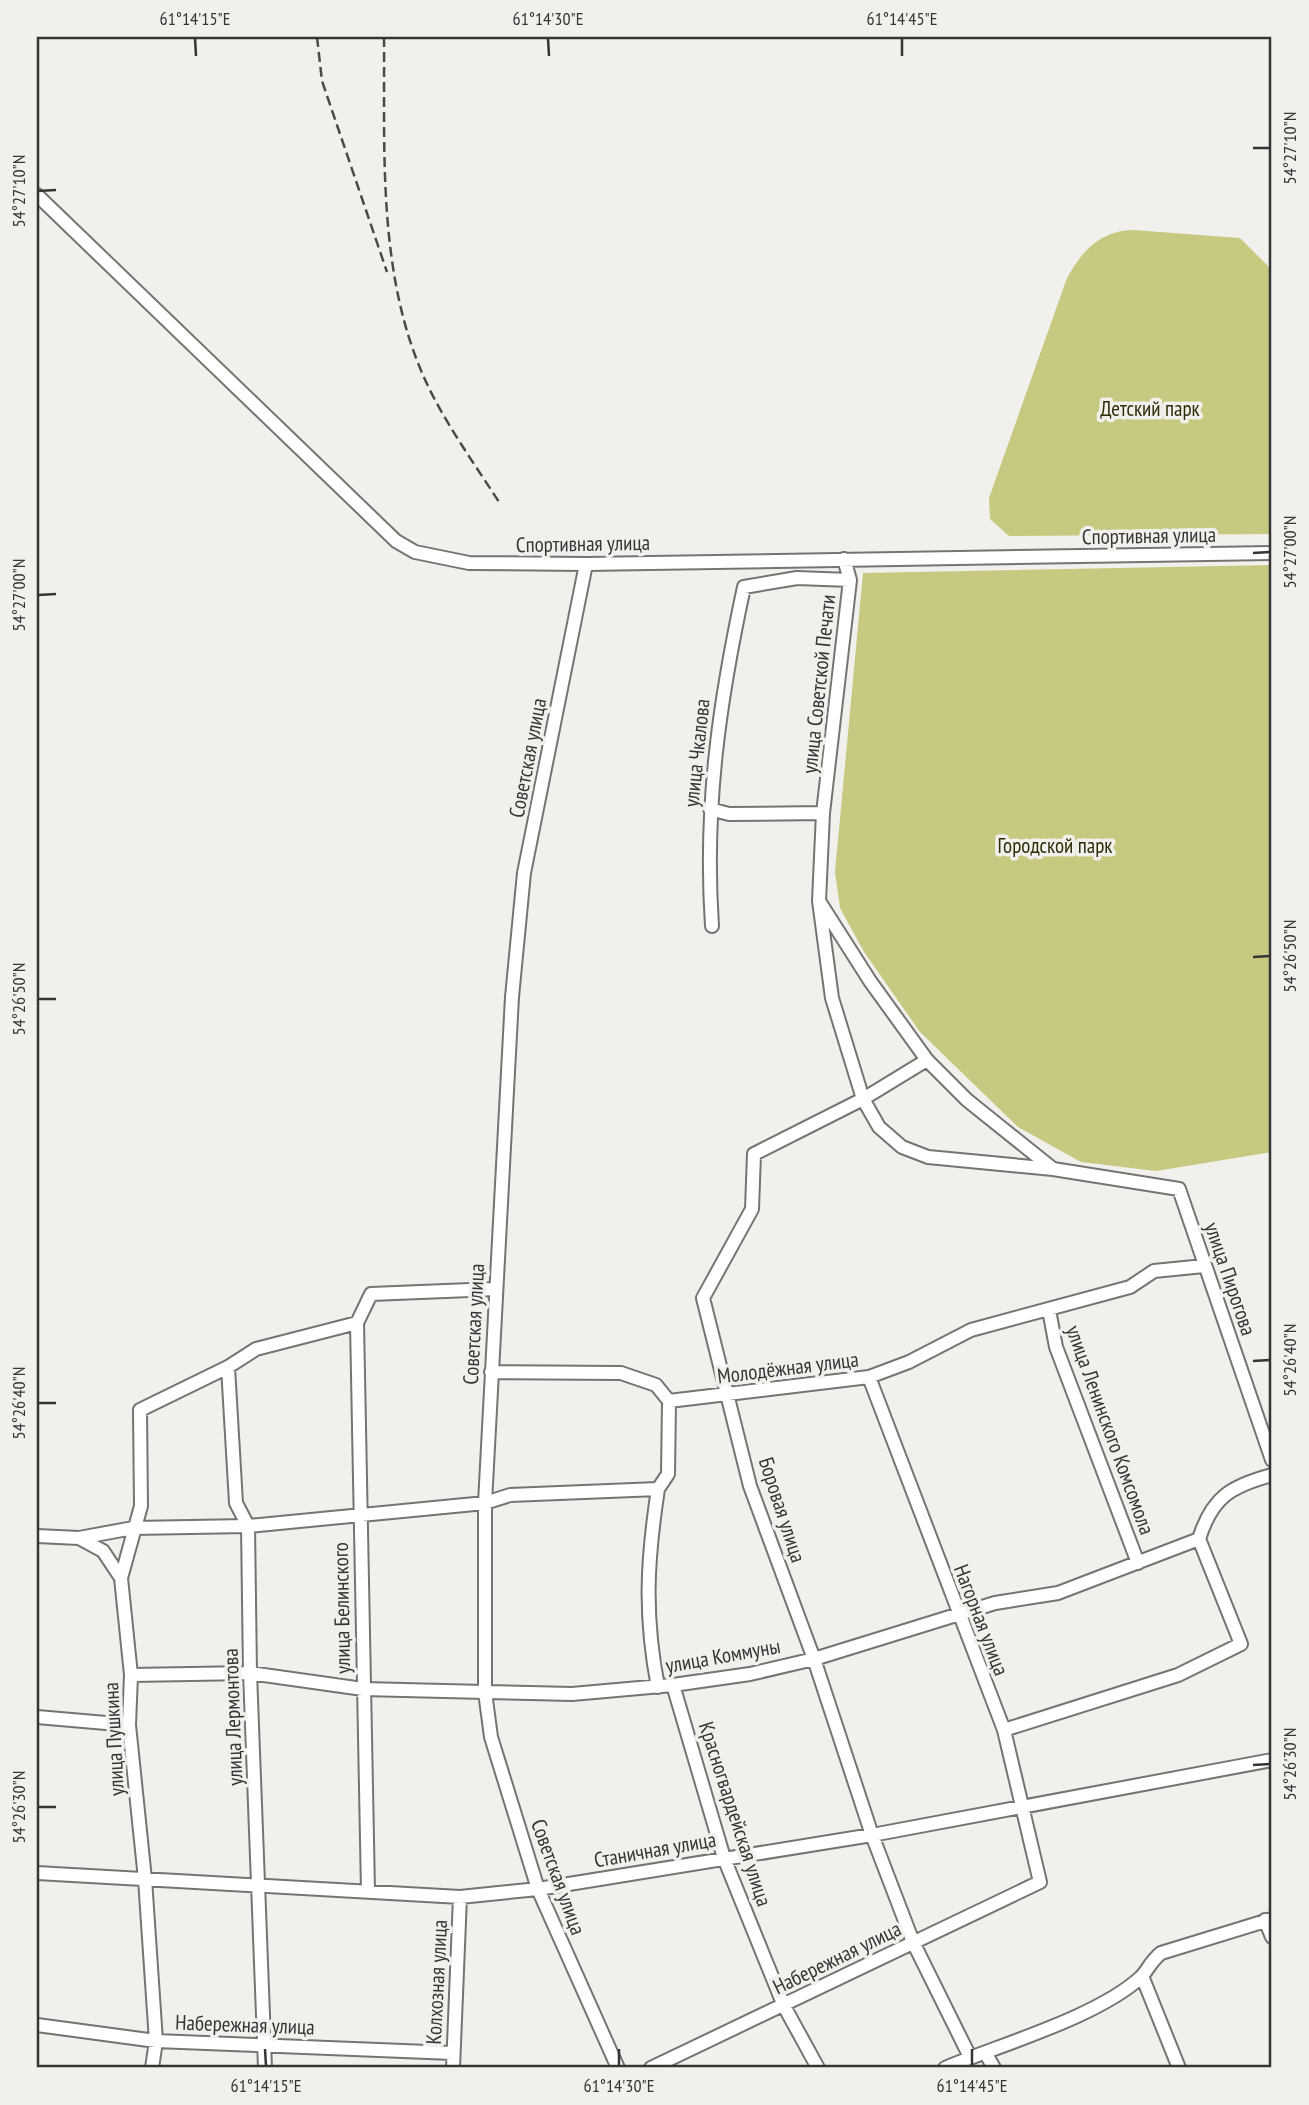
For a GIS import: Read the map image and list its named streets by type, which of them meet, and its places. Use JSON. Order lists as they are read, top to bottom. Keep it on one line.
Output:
{"streets":{"street":["Спортивная улица","улица Советской Печати","улица Чкалова","Советская улица","улица Пирогова","Молодёжная улица","улица Ленинского Комсомола","Боровая улица","улица Белинского","Нагорная улица","улица Коммуны","улица Лермонтова","улица Пушкина","Красногвардейская улица","Станичная улица","Набережная улица","Колхозная улица"]},"crossings":[["Спортивная улица","улица Советской Печати"],["Спортивная улица","Советская улица"],["улица Советской Печати","улица Чкалова"],["улица Советской Печати","улица Пирогова"],["улица Советской Печати","Боровая улица"],["Советская улица","улица Коммуны"],["Советская улица","Станичная улица"],["улица Пирогова","Молодёжная улица"],["Молодёжная улица","улица Ленинского Комсомола"],["Молодёжная улица","Боровая улица"],["Молодёжная улица","Нагорная улица"],["улица Ленинского Комсомола","улица Коммуны"],["Боровая улица","улица Коммуны"],["Боровая улица","Станичная улица"],["Боровая улица","Набережная улица"],["улица Белинского","улица Коммуны"],["улица Белинского","Станичная улица"],["Нагорная улица","улица Коммуны"],["Нагорная улица","Станичная улица"],["Нагорная улица","Набережная улица"],["улица Коммуны","улица Лермонтова"],["улица Коммуны","улица Пушкина"],["улица Коммуны","Красногвардейская улица"],["улица Лермонтова","улица Пушкина"],["улица Лермонтова","Станичная улица"],["улица Лермонтова","Набережная улица"],["улица Пушкина","Станичная улица"],["улица Пушкина","Набережная улица"],["Красногвардейская улица","Станичная улица"],["Красногвардейская улица","Набережная улица"],["Станичная улица","Колхозная улица"],["Набережная улица","Колхозная улица"]],"parks":["Детский парк","Городской парк"],"coordinates":["61°14'15\"E","61°14'30\"E","61°14'45\"E","54°27'10\"N","54°27'00\"N","54°26'50\"N","54°26'40\"N","54°26'30\"N"]}
